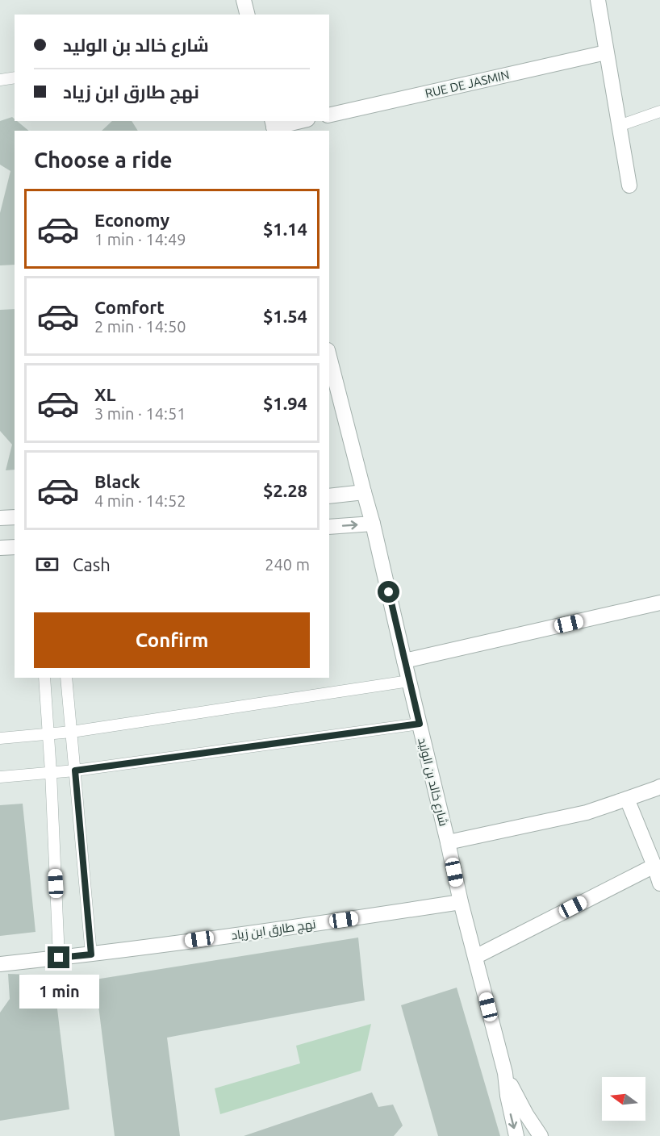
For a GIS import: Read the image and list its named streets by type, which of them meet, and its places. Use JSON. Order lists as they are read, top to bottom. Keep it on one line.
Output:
{"streets":{"street":["RUE DE JASMIN","شارع خالد بن الوليد","نهج طارق ابن زياد"]},"crossings":[["شارع خالد بن الوليد","نهج طارق ابن زياد"]],"north":"left","page":{"banner":["شارع خالد بن الوليد","نهج طارق ابن زياد"],"heading":"Choose a ride","list":[{"name":"Economy","note":"1 min · 14:49","value":"$1.14"},{"name":"Comfort","note":"2 min · 14:50","value":"$1.54"},{"name":"XL","note":"3 min · 14:51","value":"$1.94"},{"name":"Black","note":"4 min · 14:52","value":"$2.28"}],"pay":["Cash","240 m"],"buttons":"Confirm","bubble":"1 min"}}
